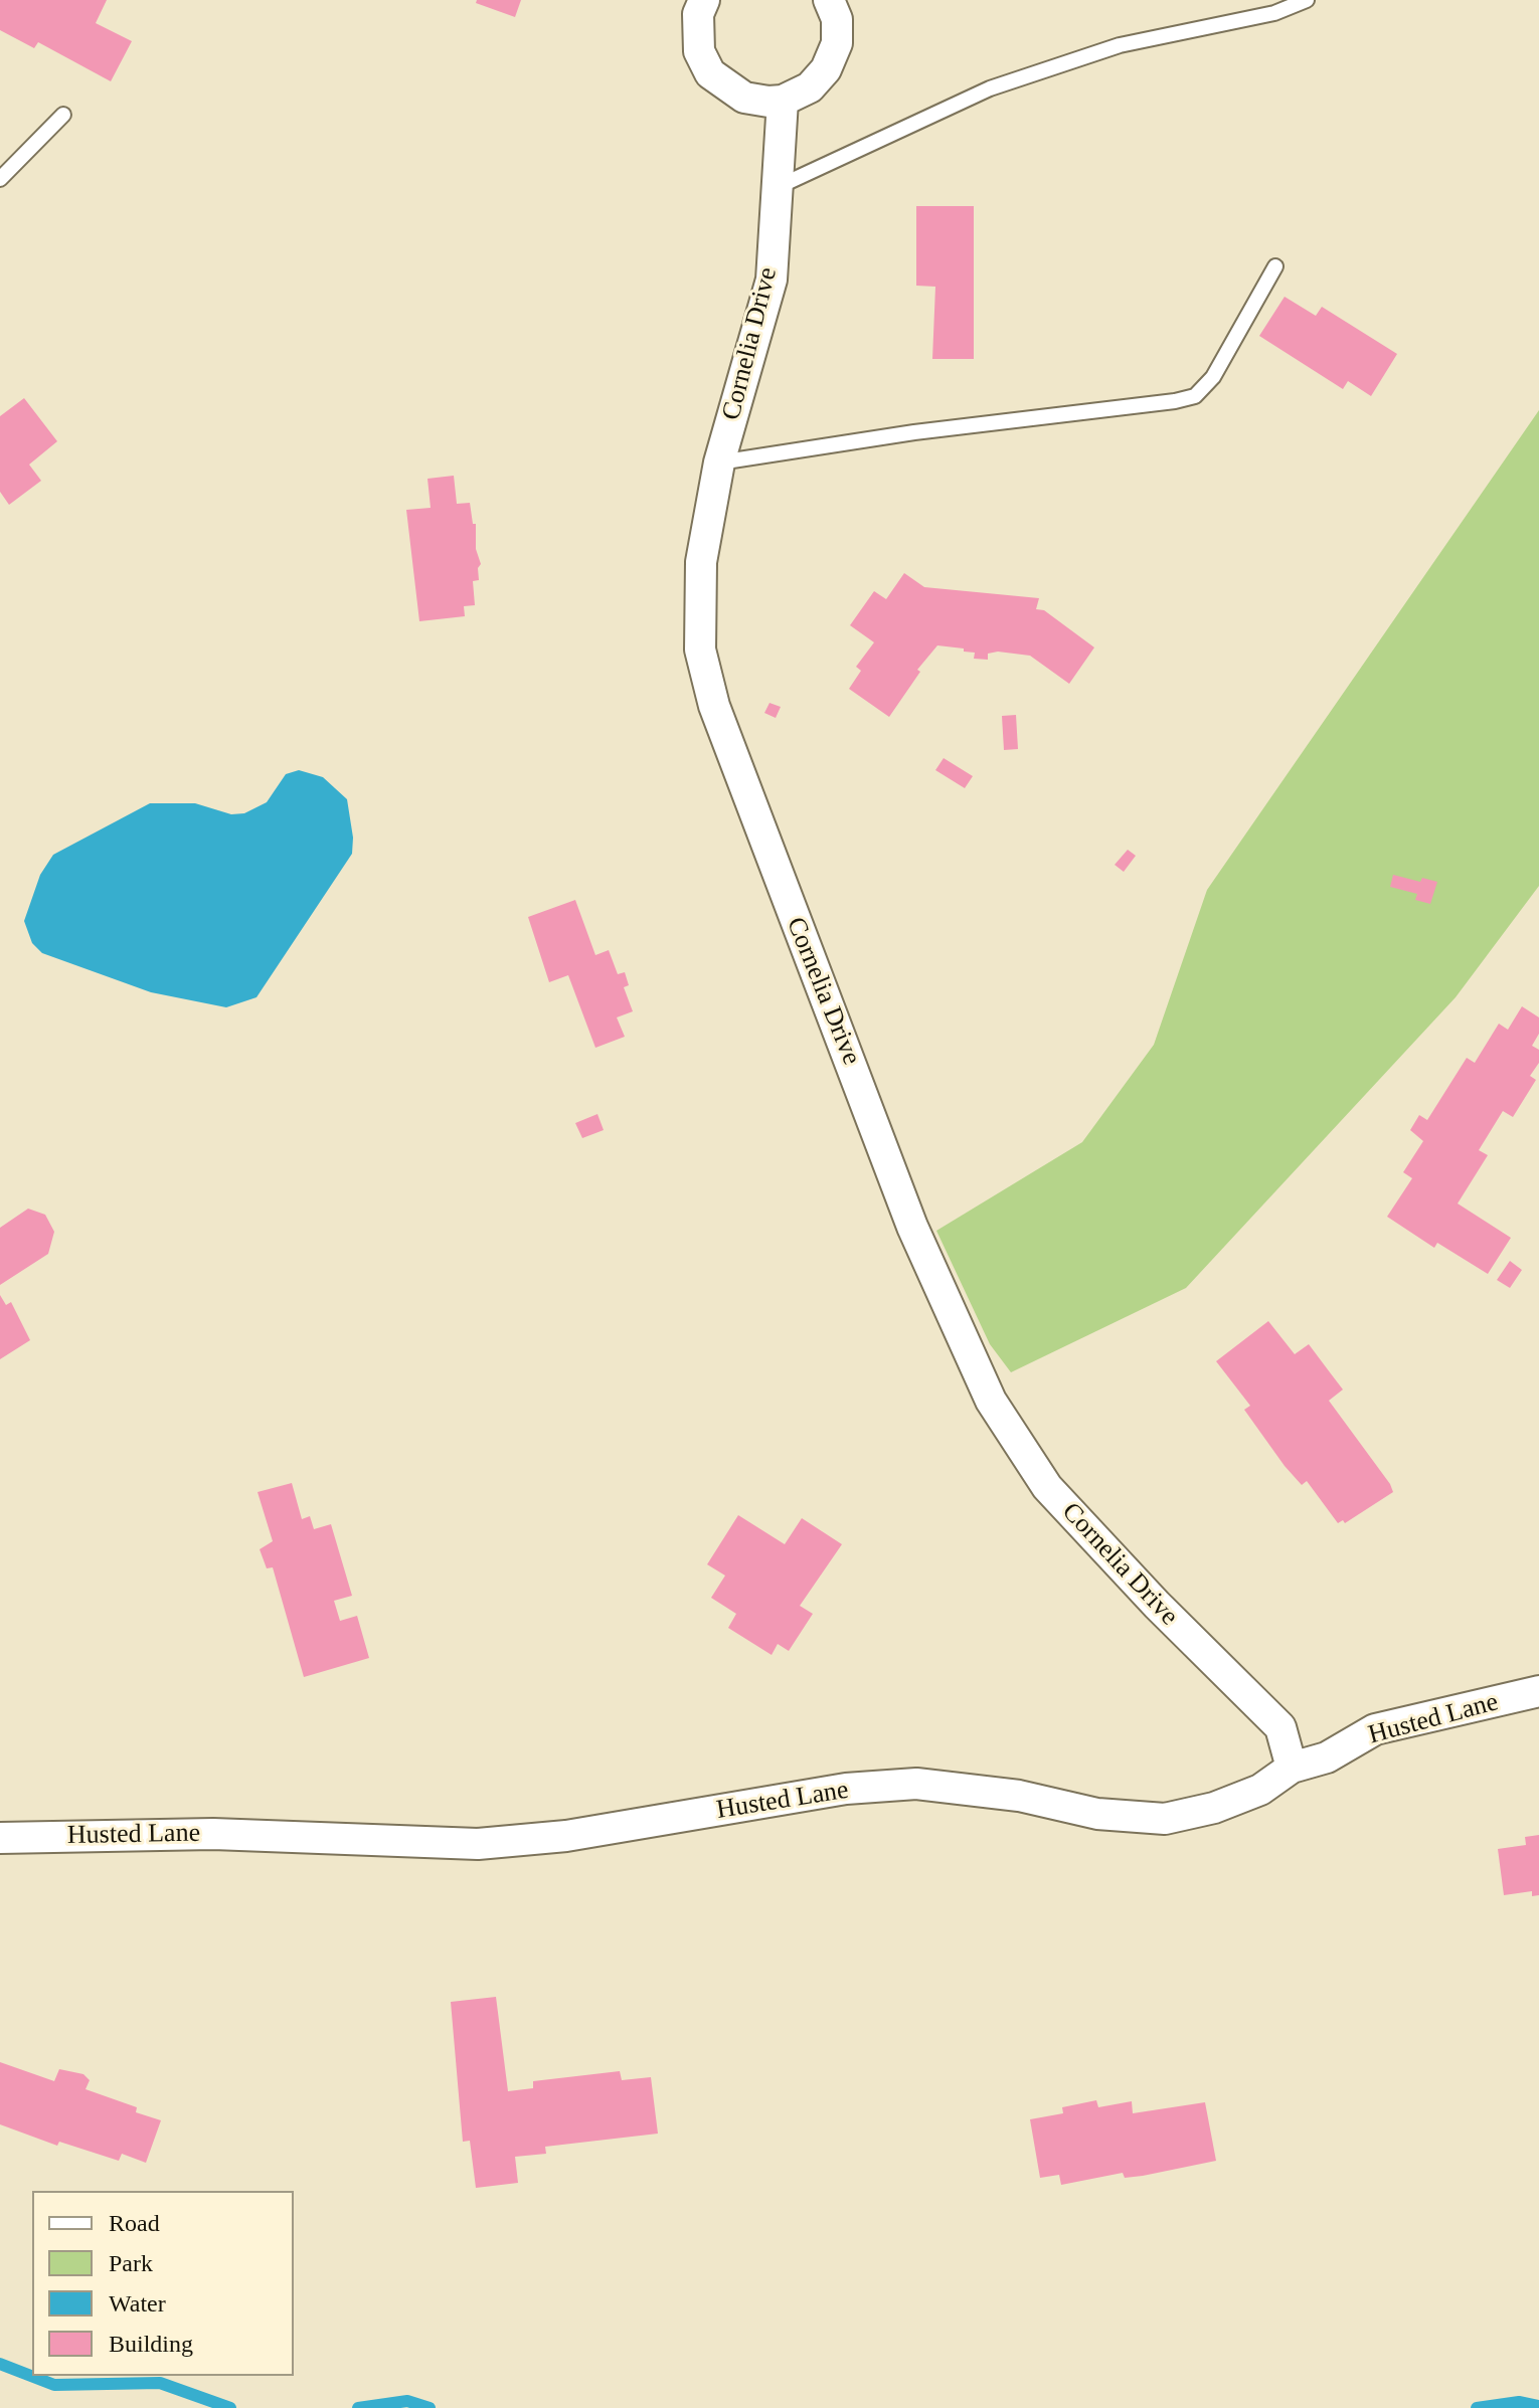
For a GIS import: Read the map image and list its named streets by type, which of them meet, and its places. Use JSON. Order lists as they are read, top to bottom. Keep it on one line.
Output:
{"streets":{"street":["Cornelia Drive","Husted Lane"]},"crossings":[["Cornelia Drive","Husted Lane"]],"legend":["Road","Park","Water","Building"]}
